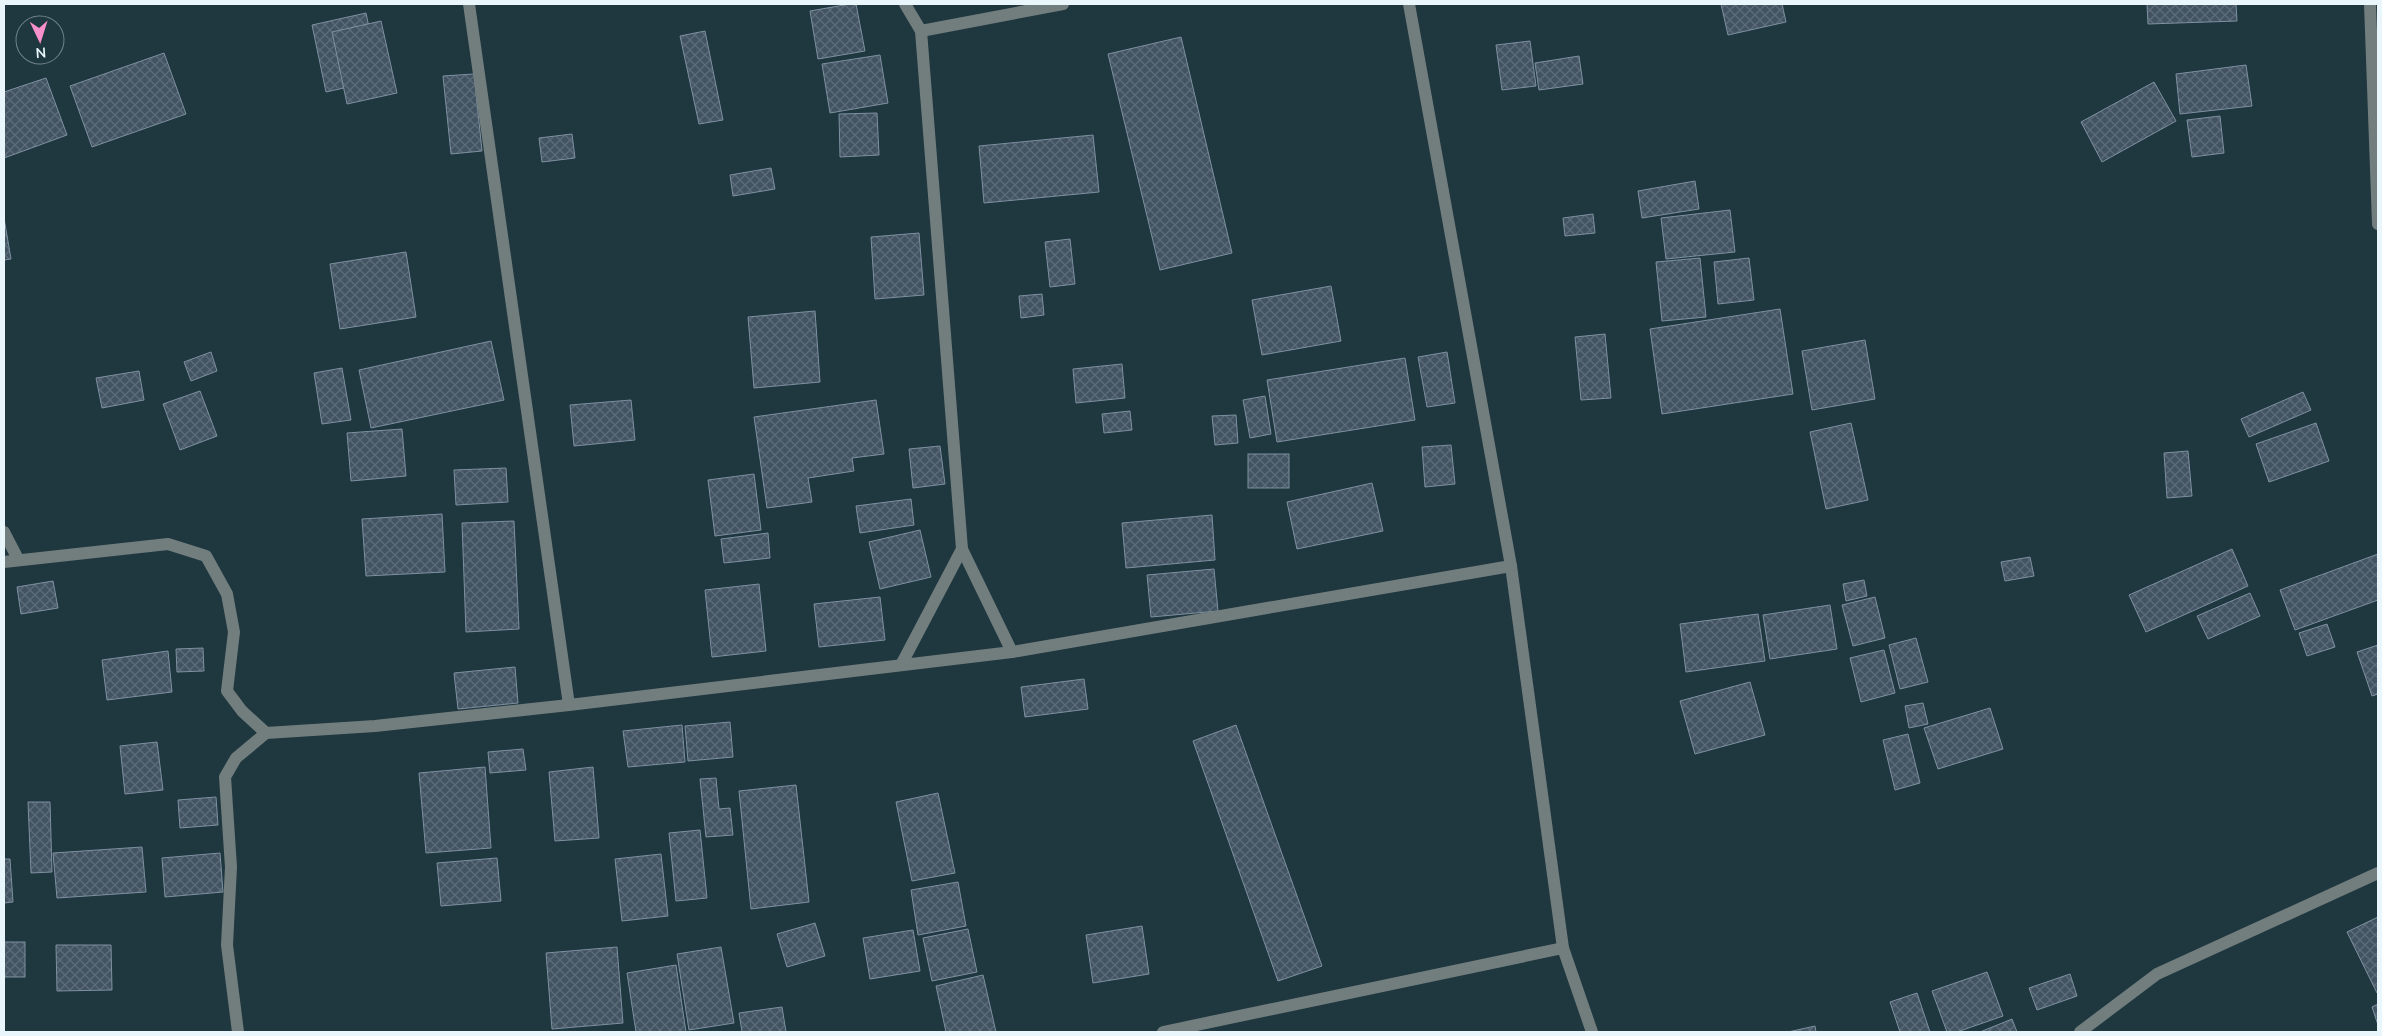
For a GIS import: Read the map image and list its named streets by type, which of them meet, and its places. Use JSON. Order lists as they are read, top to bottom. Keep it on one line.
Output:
{"north":"bottom"}
